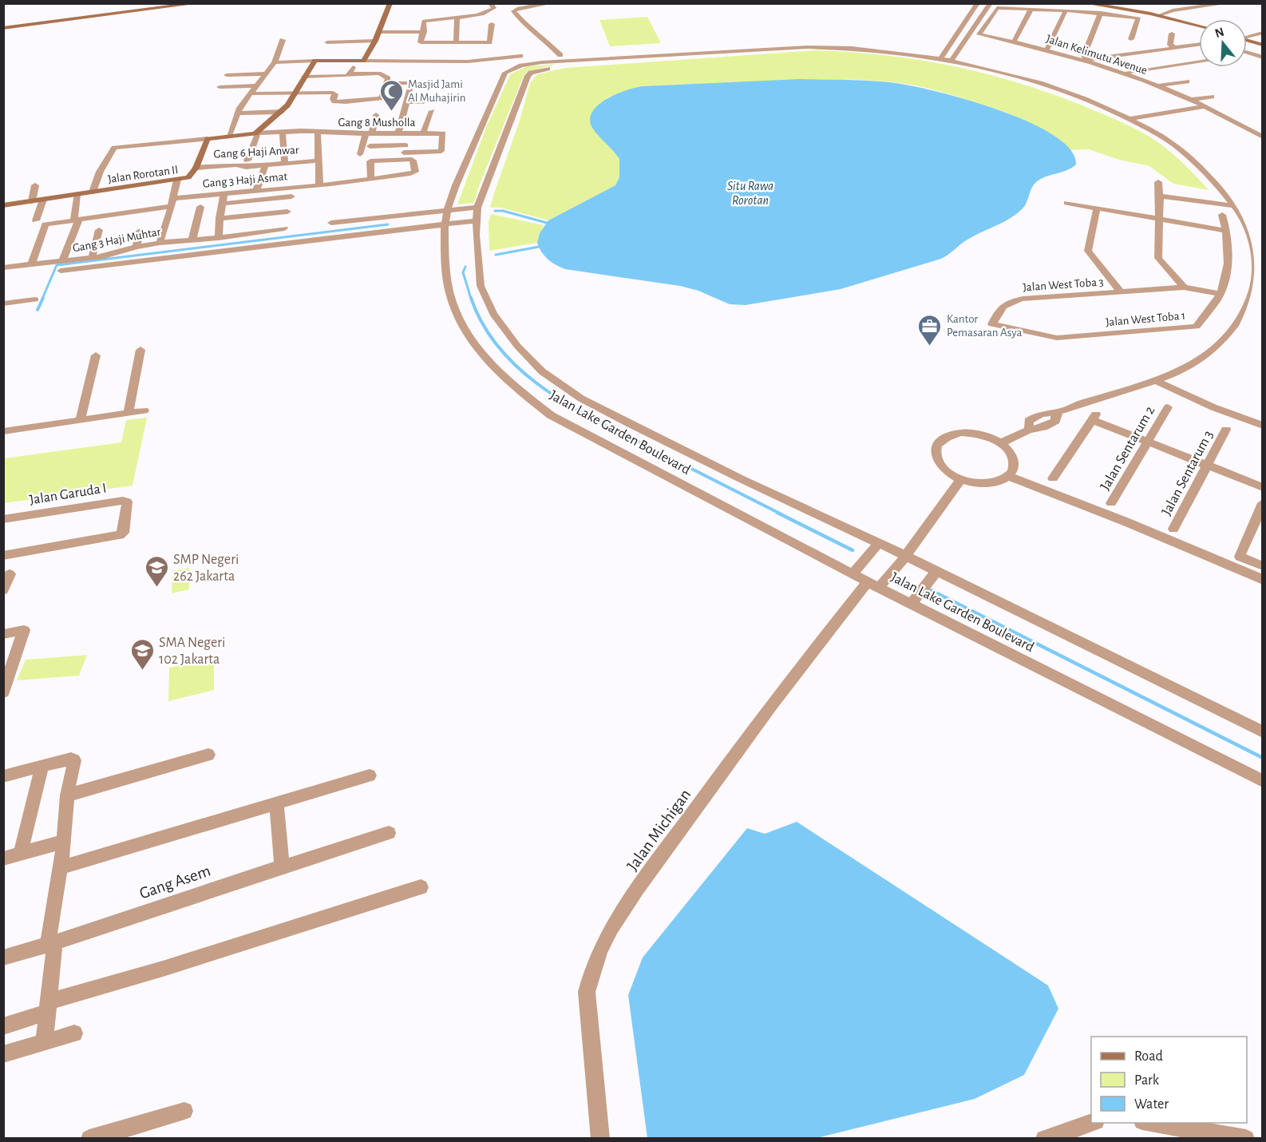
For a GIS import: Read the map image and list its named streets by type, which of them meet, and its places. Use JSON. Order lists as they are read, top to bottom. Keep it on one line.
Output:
{"streets":{"street":["Jalan Kelimutu Avenue","Gang 8 Musholla","Gang 6 Haji Anwar","Jalan Rorotan II","Gang 3 Haji Asmat","Gang 3 Haji Muhtar","Jalan West Toba 3","Jalan West Toba 1","Jalan Lake Garden Boulevard","Jalan Sentarum 2","Jalan Sentarum 3","Jalan Garuda I","Jalan Michigan","Gang Asem"]},"crossings":[["Gang 8 Musholla","Gang 3 Haji Asmat"],["Gang 6 Haji Anwar","Jalan Rorotan II"],["Gang 6 Haji Anwar","Gang 3 Haji Asmat"],["Gang 3 Haji Asmat","Gang 3 Haji Muhtar"],["Jalan West Toba 3","Jalan West Toba 1"],["Jalan Lake Garden Boulevard","Jalan Michigan"]],"water":["Situ Rawa Rorotan"],"places":{"mosque":["Masjid Jami Al Muhajirin"],"office":["Kantor Pemasaran Asya"],"school or university":["SMP Negeri 262 Jakarta","SMA Negeri 102 Jakarta"]},"legend":["Road","Park","Water"],"north":"top"}
